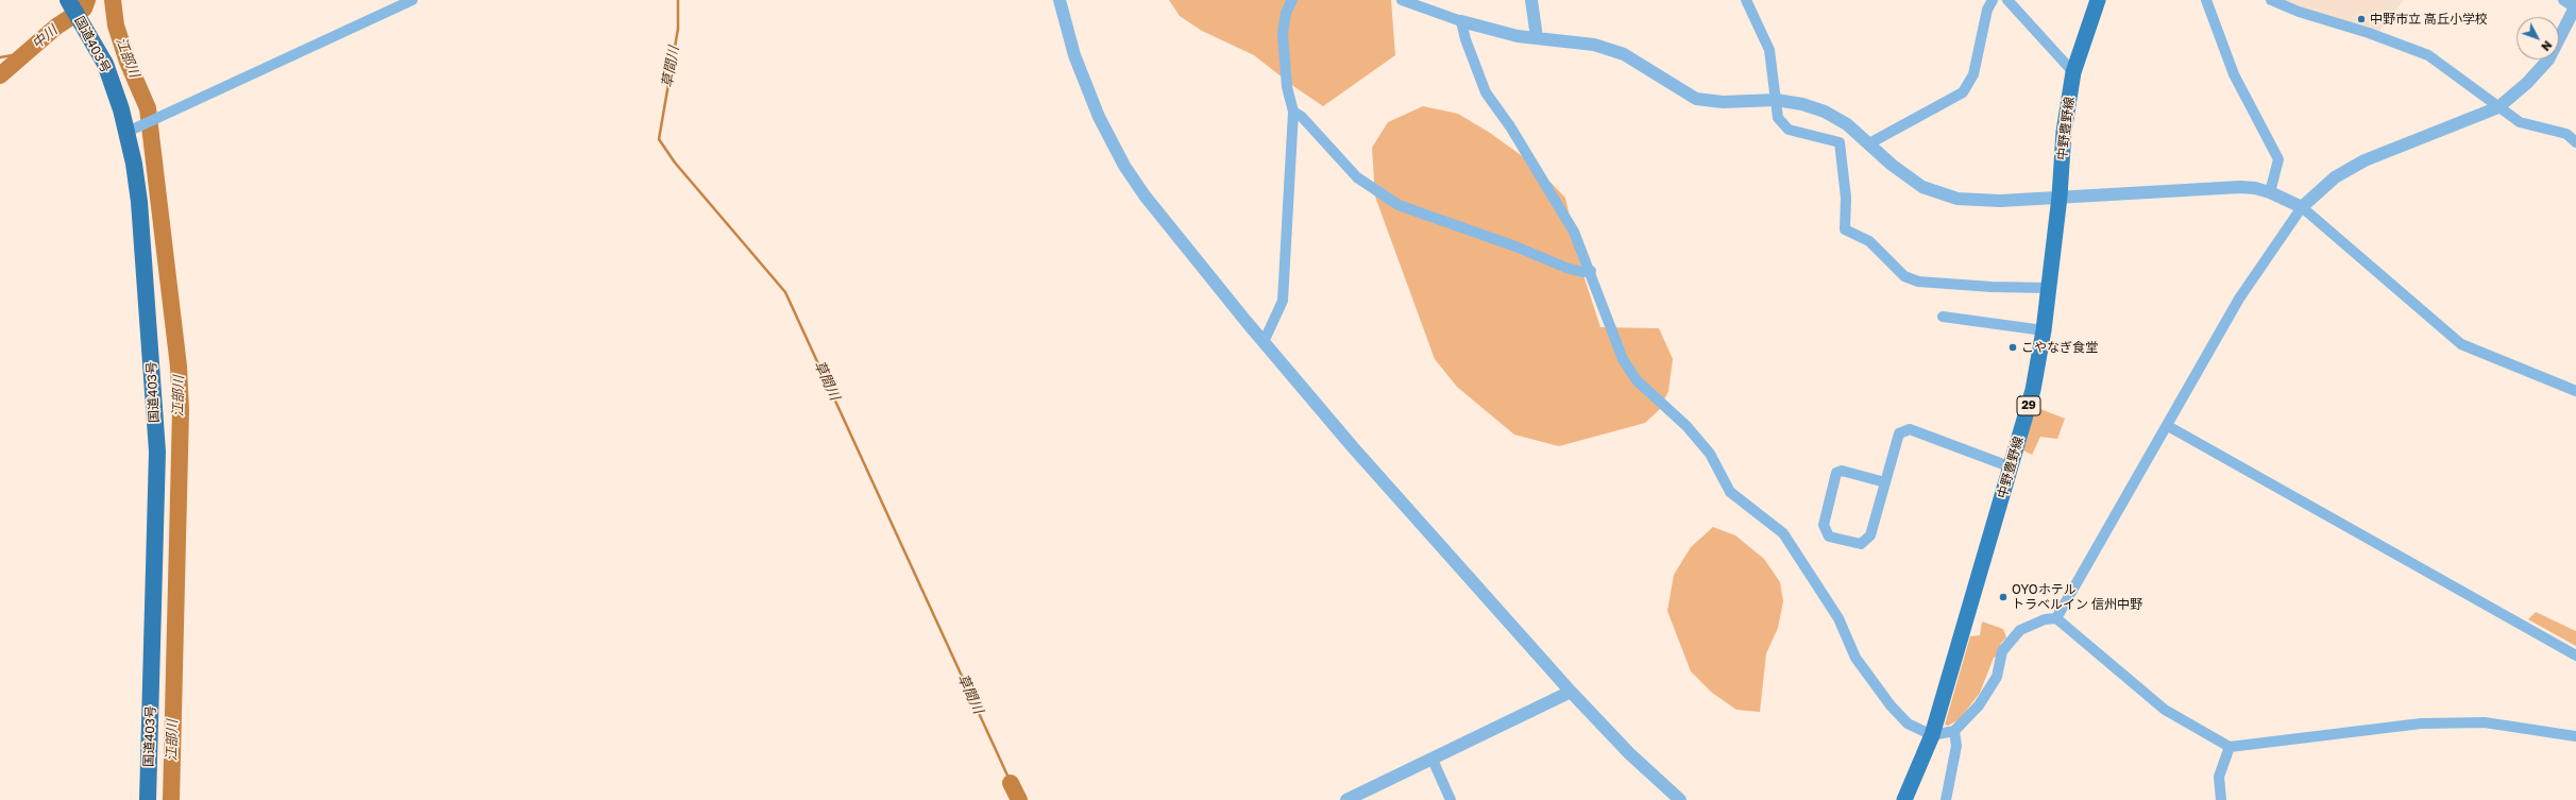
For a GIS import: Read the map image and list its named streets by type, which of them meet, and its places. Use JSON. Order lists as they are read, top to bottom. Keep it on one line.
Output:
{"streets":{"highway":["国道403号"],"main road":["中野豊野線","29"]},"water":["中川","江部川","草間川"],"places":["中野市立 高丘小学校","こやなぎ食堂","OYOホテル トラベルイン 信州中野"],"north":"bottom right"}
